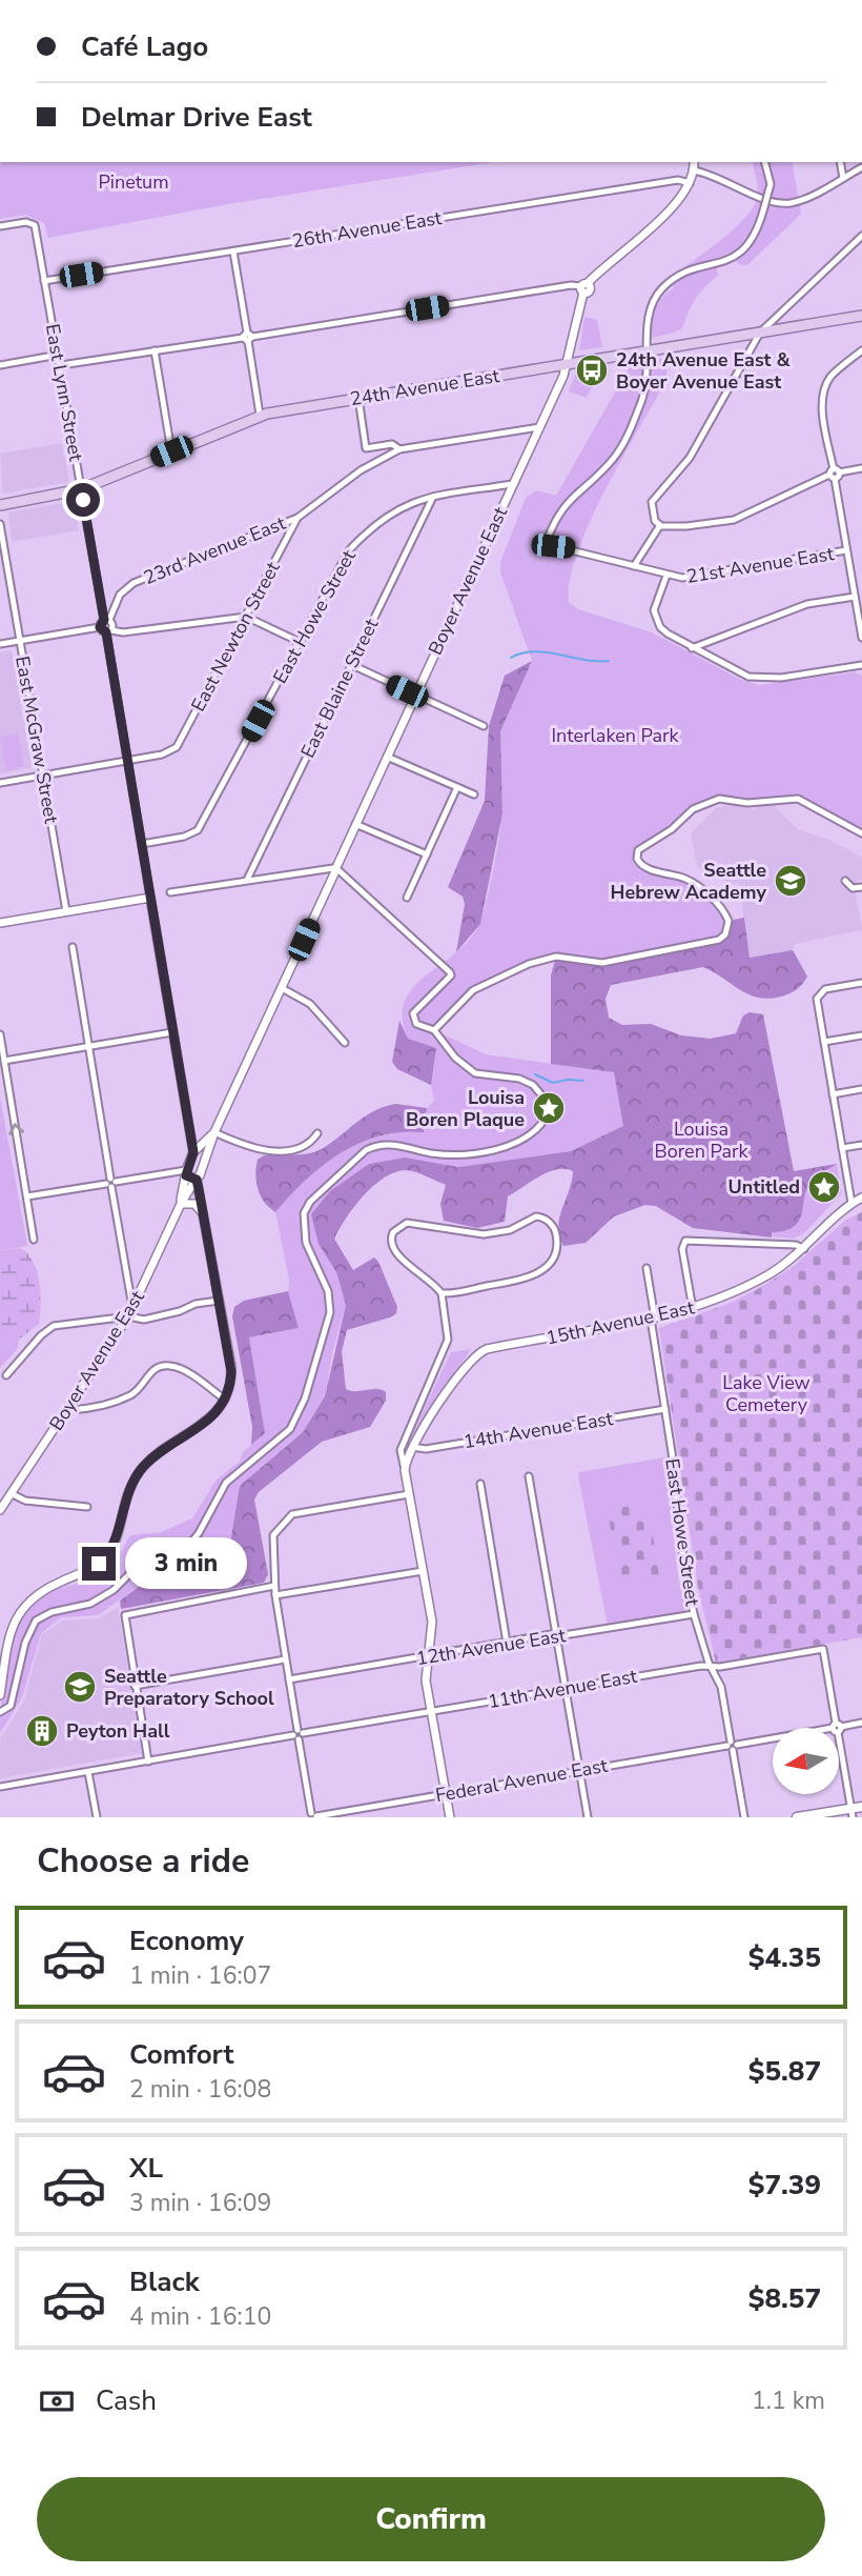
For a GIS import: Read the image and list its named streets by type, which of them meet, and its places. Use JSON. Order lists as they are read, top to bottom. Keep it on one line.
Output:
{"streets":{"main road":["24th Avenue East"],"street":["26th Avenue East","East Lynn Street","23rd Avenue East","21st Avenue East","Boyer Avenue East","East Howe Street","East Newton Street","East Blaine Street","East McGraw Street","15th Avenue East","14th Avenue East","12th Avenue East","11th Avenue East","Federal Avenue East"]},"crossings":[["26th Avenue East","East Lynn Street"],["24th Avenue East","East Lynn Street"],["24th Avenue East","21st Avenue East"],["24th Avenue East","Boyer Avenue East"],["East Lynn Street","23rd Avenue East"],["23rd Avenue East","Boyer Avenue East"],["23rd Avenue East","East Newton Street"],["Boyer Avenue East","East Howe Street"],["East Howe Street","East Blaine Street"],["East Howe Street","15th Avenue East"],["East Howe Street","14th Avenue East"],["East Howe Street","12th Avenue East"],["East Howe Street","11th Avenue East"],["East Howe Street","Federal Avenue East"],["15th Avenue East","14th Avenue East"],["11th Avenue East","Federal Avenue East"]],"parks":["Pinetum","Interlaken Park","Louisa Boren Park","Lake View Cemetery"],"places":{"bus stop":["24th Avenue East & Boyer Avenue East"],"school or university":["Seattle Hebrew Academy","Seattle Preparatory School"],"place":["Louisa Boren Plaque","Untitled"],"building":["Peyton Hall"]},"north":"left","page":{"banner":["Café Lago","Delmar Drive East"],"bubble":"3 min","heading":"Choose a ride","list":[{"name":"Economy","note":"1 min · 16:07","value":"$4.35"},{"name":"Comfort","note":"2 min · 16:08","value":"$5.87"},{"name":"XL","note":"3 min · 16:09","value":"$7.39"},{"name":"Black","note":"4 min · 16:10","value":"$8.57"}],"pay":["Cash","1.1 km"],"buttons":"Confirm"}}
